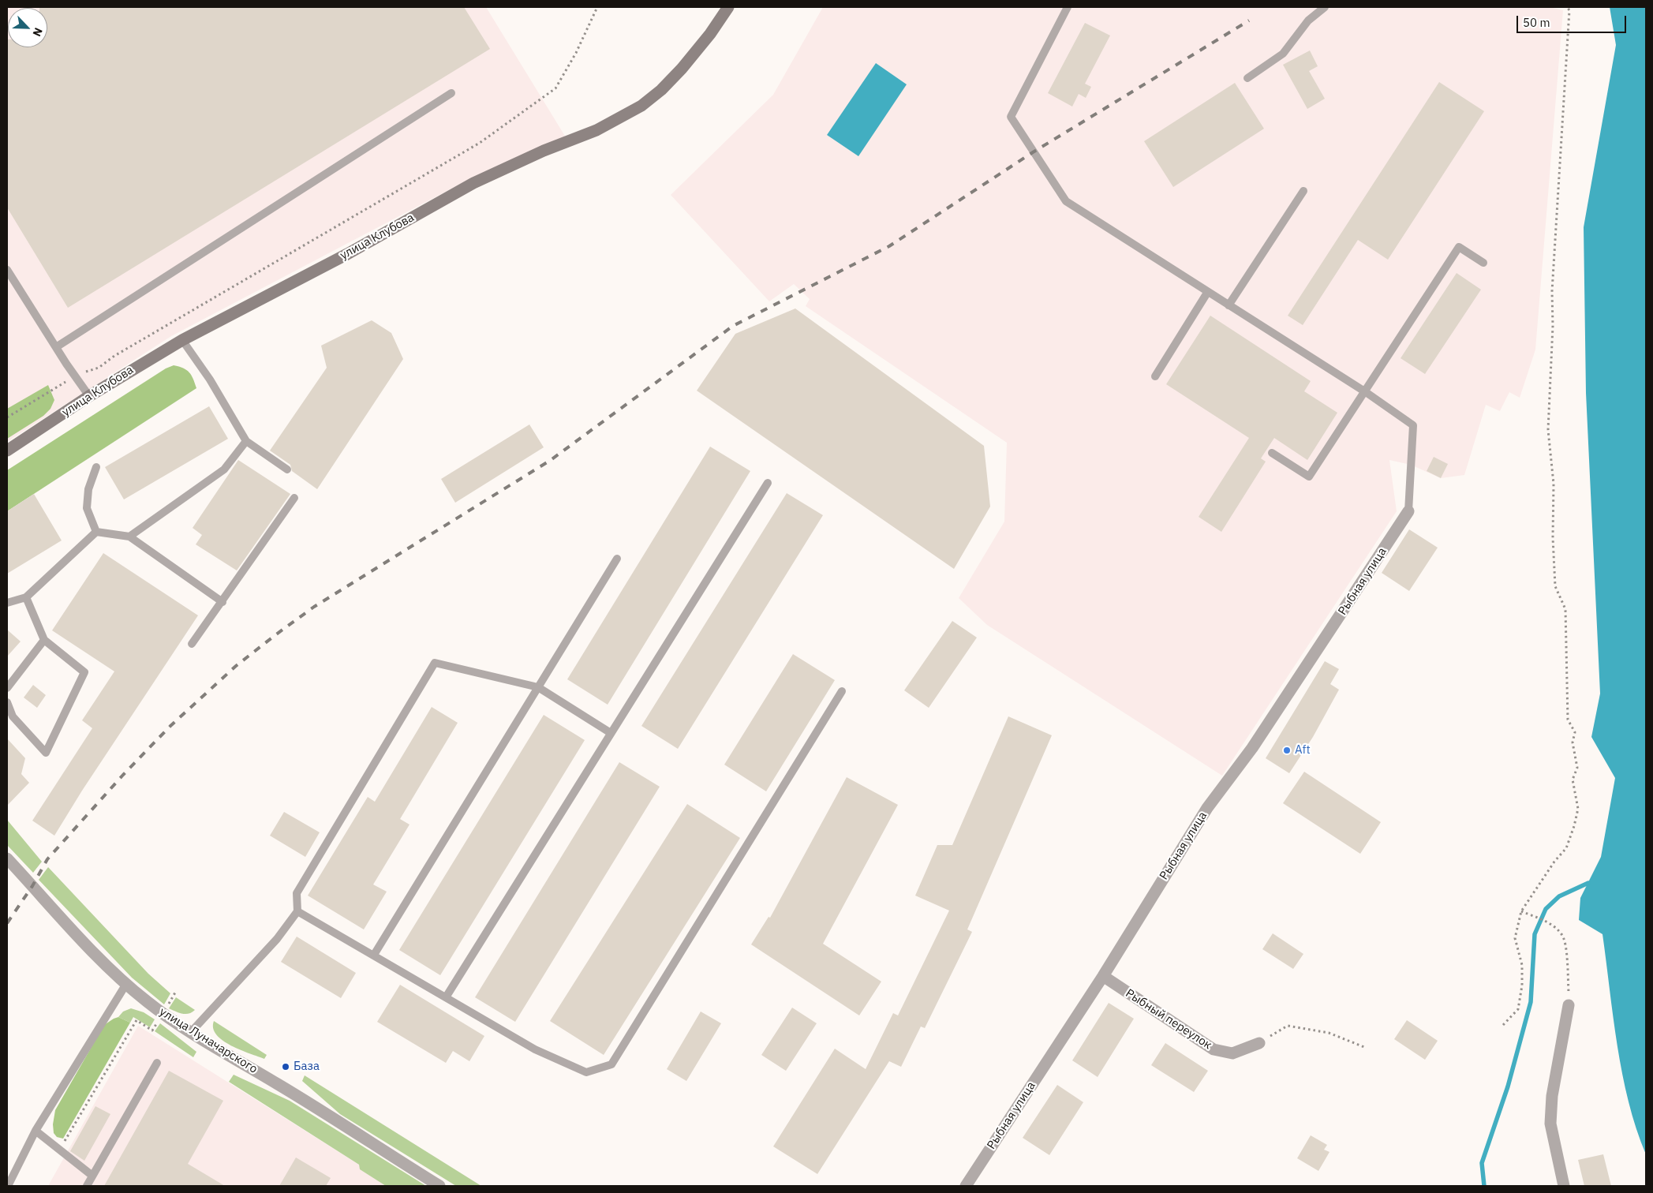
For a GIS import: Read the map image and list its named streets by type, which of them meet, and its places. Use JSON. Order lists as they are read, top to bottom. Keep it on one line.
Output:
{"streets":{"main road":["улица Клубова"],"street":["Рыбная улица","Рыбный переулок","улица Луначарского"]},"crossings":[["Рыбная улица","Рыбный переулок"]],"places":["Aft","База"],"scale_bar":"50 m","north":"bottom right"}
